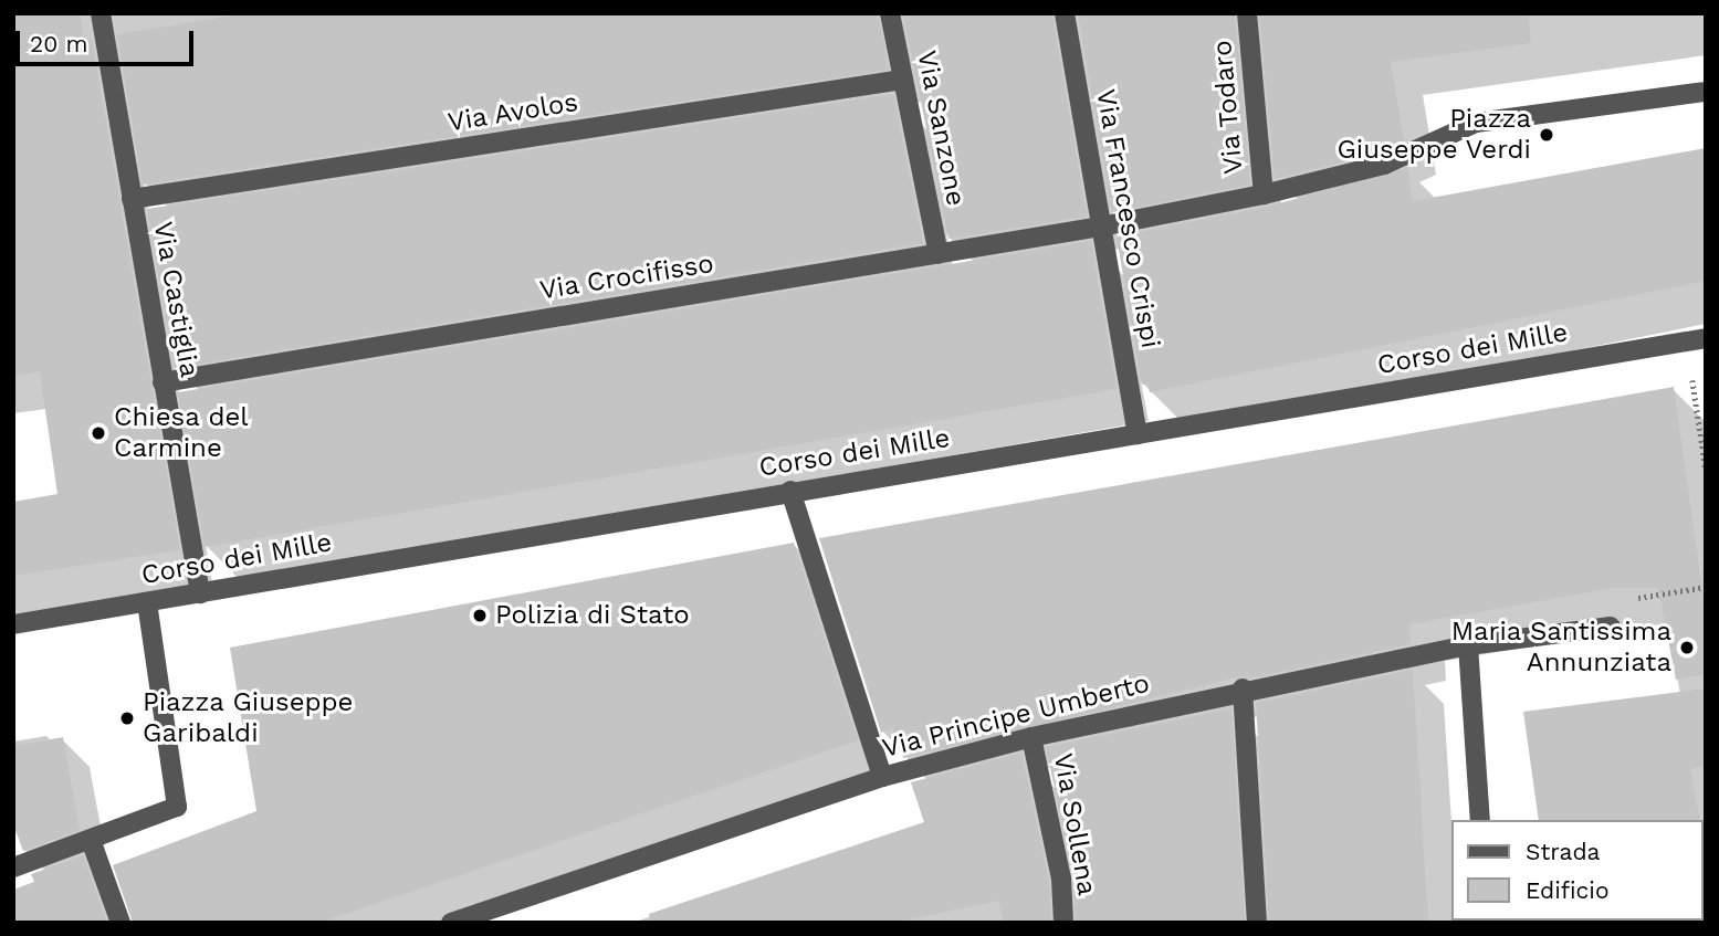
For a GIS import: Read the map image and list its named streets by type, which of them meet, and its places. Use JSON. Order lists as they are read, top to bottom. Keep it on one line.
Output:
{"streets":{"street":["Via Todaro","Via Avolos","Via Sanzone","Via Francesco Crispi","Via Crocifisso","Via Castiglia","Corso dei Mille","Via Principe Umberto","Via Sollena"]},"crossings":[["Via Avolos","Via Sanzone"],["Via Avolos","Via Castiglia"],["Via Sanzone","Via Crocifisso"],["Via Francesco Crispi","Via Crocifisso"],["Via Francesco Crispi","Corso dei Mille"],["Via Crocifisso","Via Castiglia"],["Via Castiglia","Corso dei Mille"],["Via Principe Umberto","Via Sollena"]],"places":["Piazza Giuseppe Verdi","Chiesa del Carmine","Polizia di Stato","Maria Santissima Annunziata","Piazza Giuseppe Garibaldi"],"legend":["Strada","Edificio"],"scale_bar":"20 m"}
